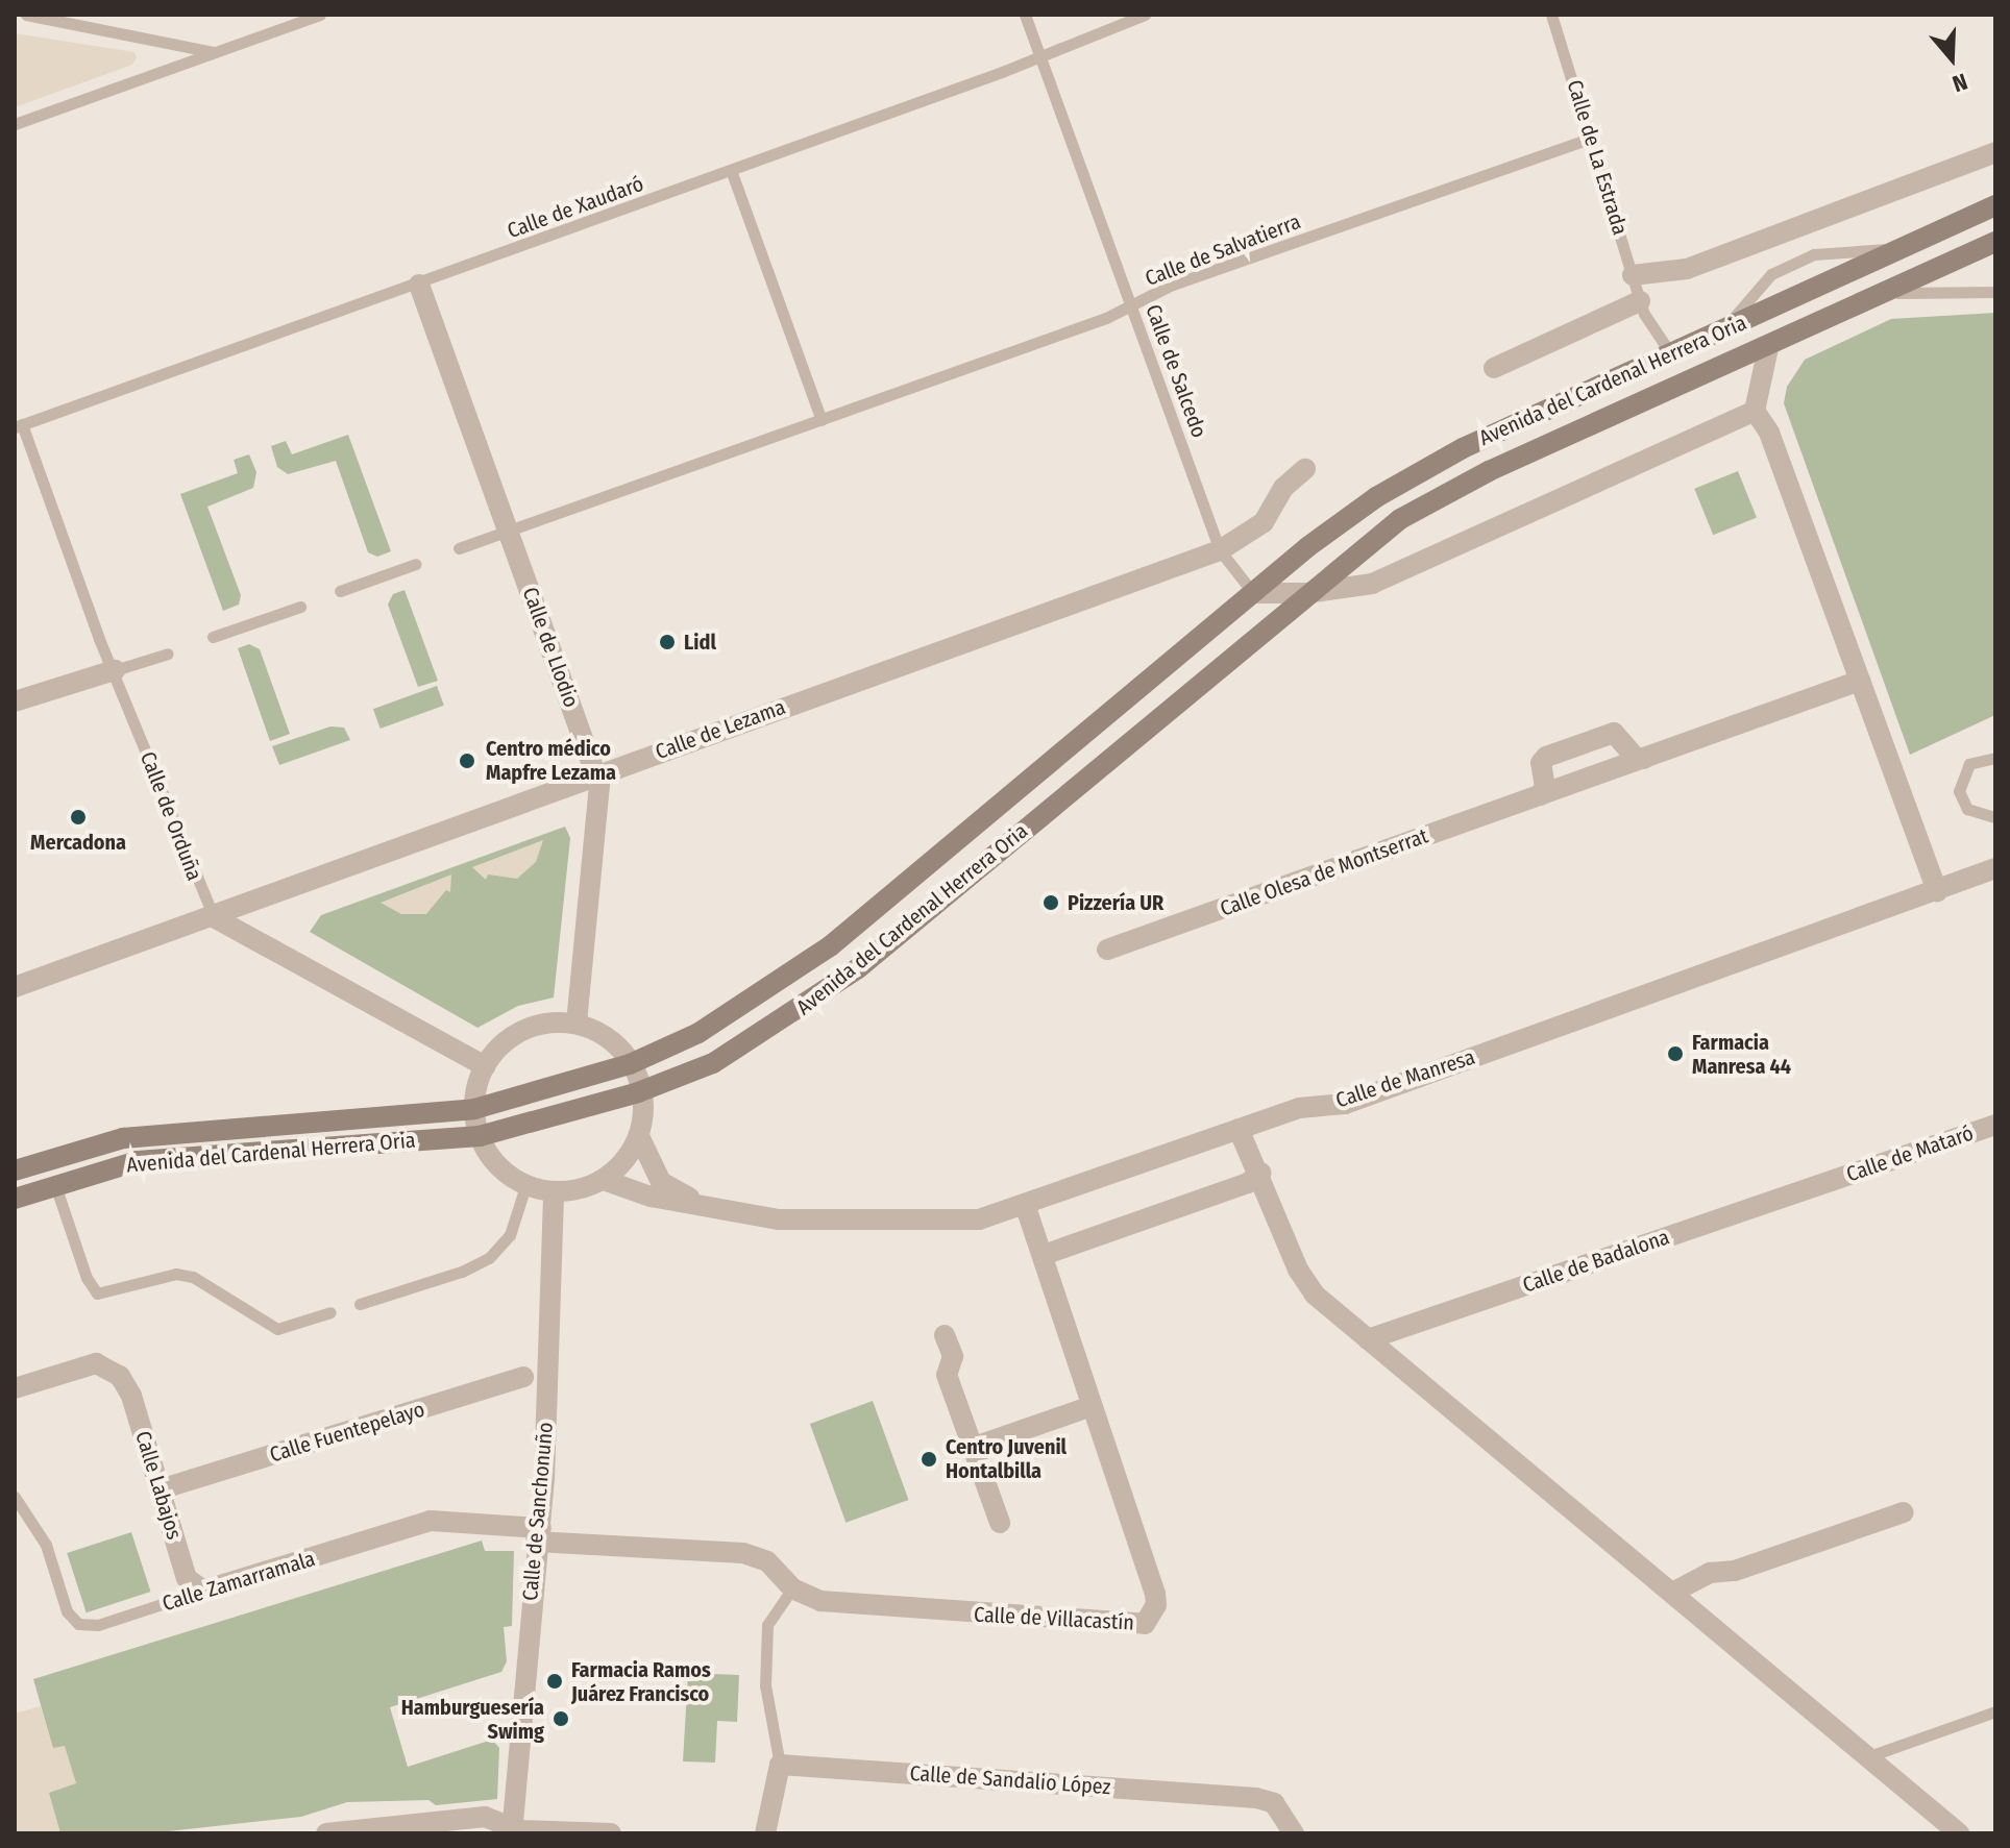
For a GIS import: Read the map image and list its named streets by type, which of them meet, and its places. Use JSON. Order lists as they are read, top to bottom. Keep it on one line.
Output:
{"streets":{"main road":["Avenida del Cardenal Herrera Oria"],"street":["Calle de Llodio","Calle de Lezama","Calle Olesa de Montserrat","Calle de Manresa","Calle de Mataró","Calle de Badalona","Calle Fuentepelayo","Calle Labajos","Calle de Sanchonuño","Calle Zamarramala","Calle de Villacastín","Calle de Sandalio López"],"lane":["Calle de La Estrada","Calle de Xaudaró","Calle de Salvatierra","Calle de Salcedo","Calle de Orduña"]},"crossings":[["Calle de La Estrada","Calle de Salvatierra"],["Calle de La Estrada","Avenida del Cardenal Herrera Oria"],["Calle de Xaudaró","Calle de Salcedo"],["Calle de Xaudaró","Calle de Llodio"],["Calle de Xaudaró","Calle de Orduña"],["Calle de Salvatierra","Calle de Salcedo"],["Calle de Salvatierra","Calle de Llodio"],["Calle de Salcedo","Avenida del Cardenal Herrera Oria"],["Calle de Salcedo","Calle de Lezama"],["Calle de Llodio","Calle de Lezama"],["Calle de Lezama","Calle de Orduña"],["Calle de Manresa","Calle de Villacastín"],["Calle de Mataró","Calle de Badalona"],["Calle Labajos","Calle Zamarramala"],["Calle de Sanchonuño","Calle Zamarramala"],["Calle de Sanchonuño","Calle de Villacastín"],["Calle Zamarramala","Calle de Villacastín"]],"places":["Lidl","Centro médico Mapfre Lezama","Mercadona","Pizzería UR","Farmacia Manresa 44","Centro Juvenil Hontalbilla","Farmacia Ramos Juárez Francisco","Hamburguesería Swimg"],"north":"bottom"}
